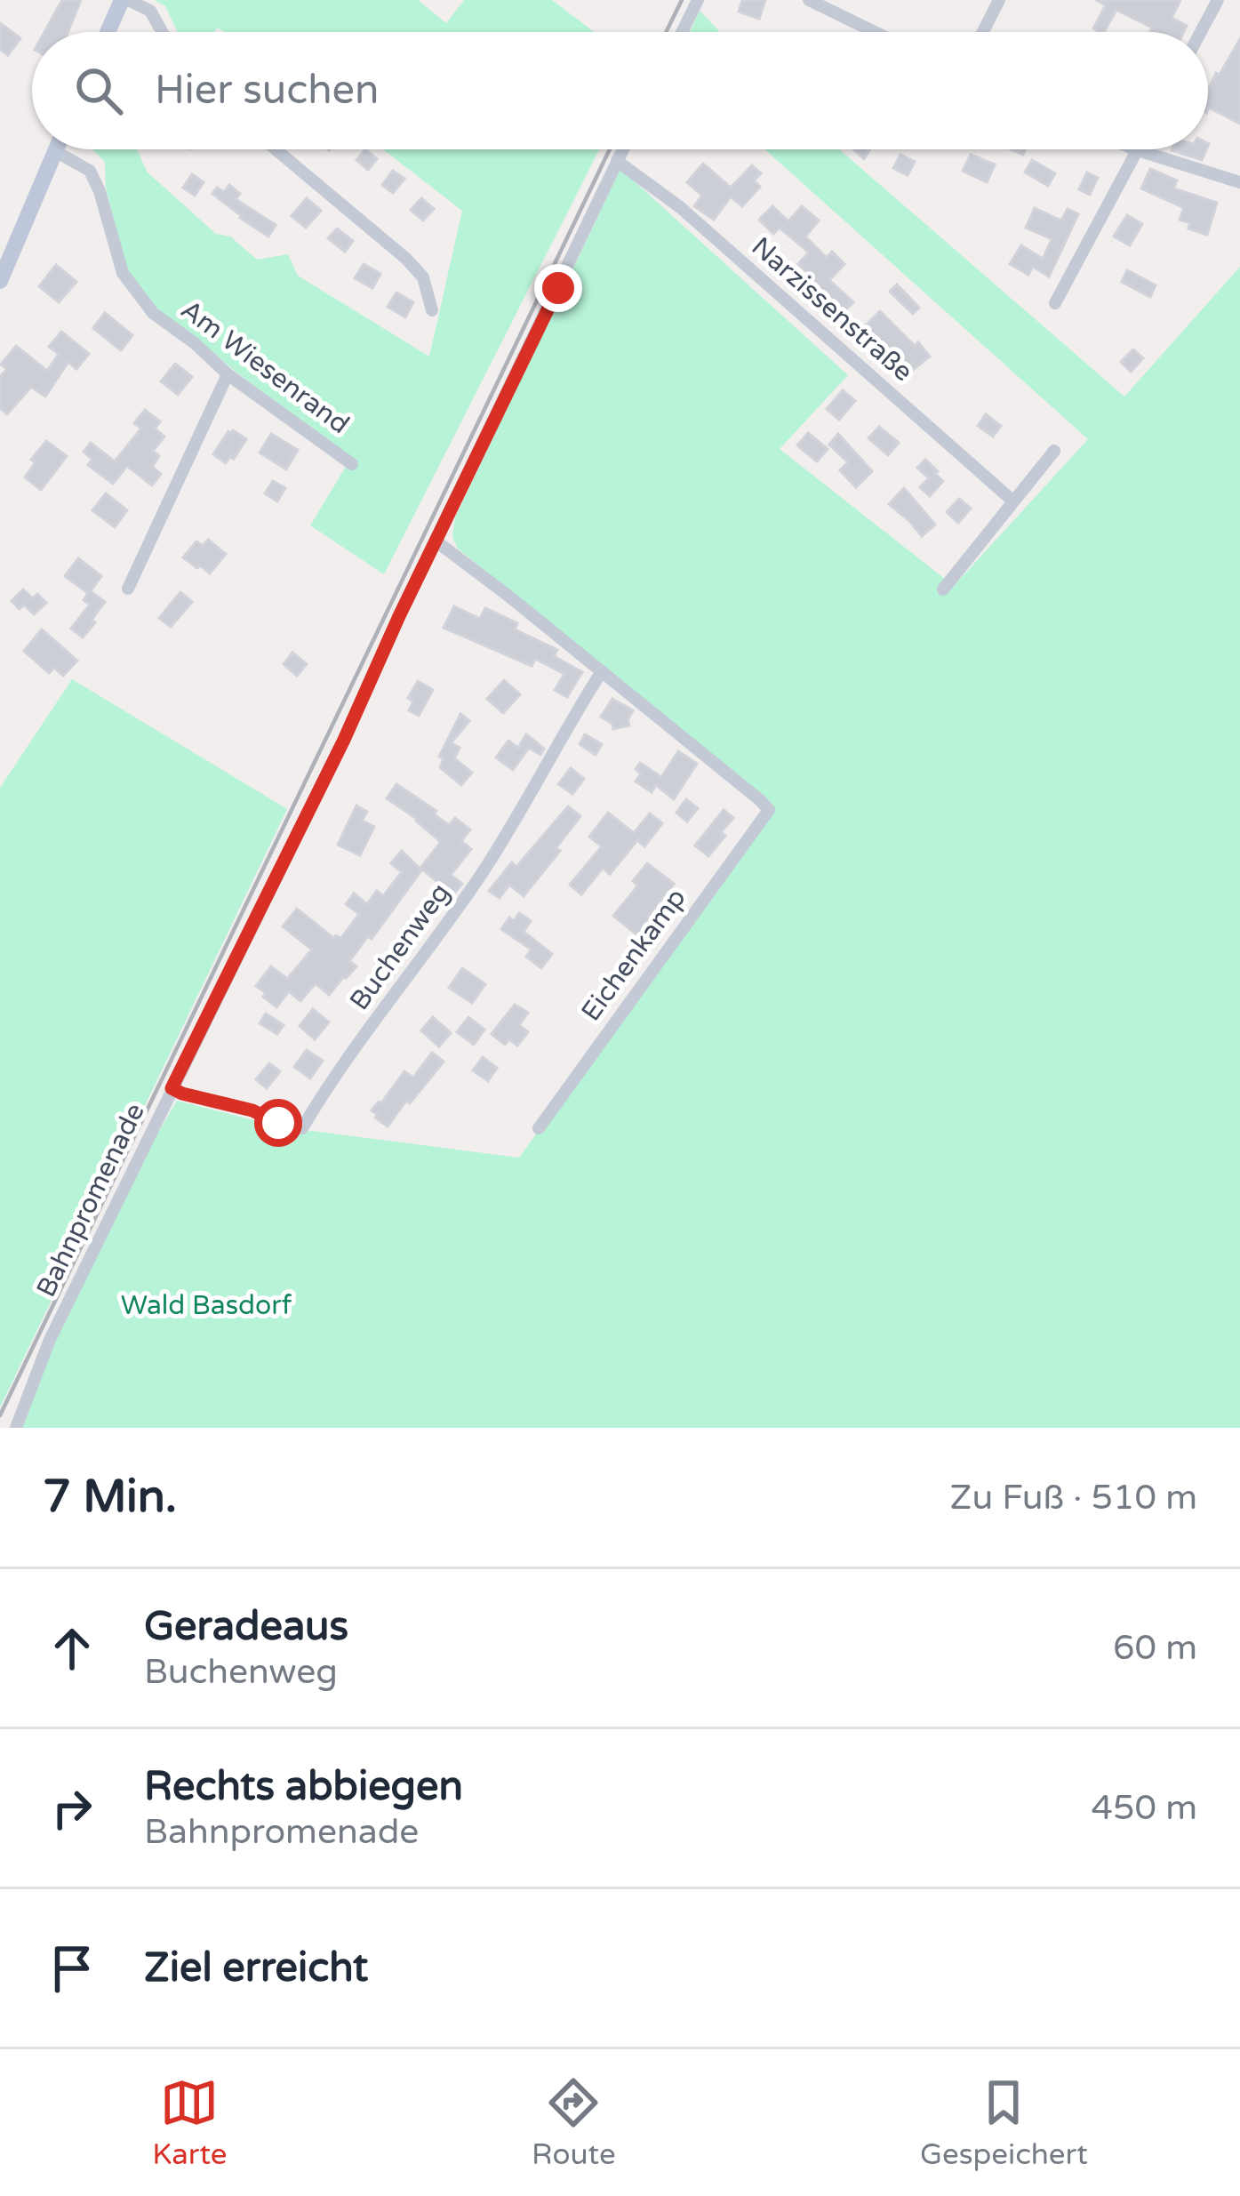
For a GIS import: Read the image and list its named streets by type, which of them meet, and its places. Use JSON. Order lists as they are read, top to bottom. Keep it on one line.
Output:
{"streets":{"street":["Narzissenstraße","Am Wiesenrand","Buchenweg","Eichenkamp","Bahnpromenade"]},"crossings":[["Narzissenstraße","Bahnpromenade"],["Buchenweg","Eichenkamp"],["Buchenweg","Bahnpromenade"]],"parks":["Wald Basdorf"],"page":{"search":"Hier suchen","heading":["7 Min.","Zu Fuß · 510 m"],"list":[["Geradeaus","Buchenweg","60 m"],["Rechts abbiegen","Bahnpromenade","450 m"],"Ziel erreicht"],"nav":["Karte","Route","Gespeichert"]}}
